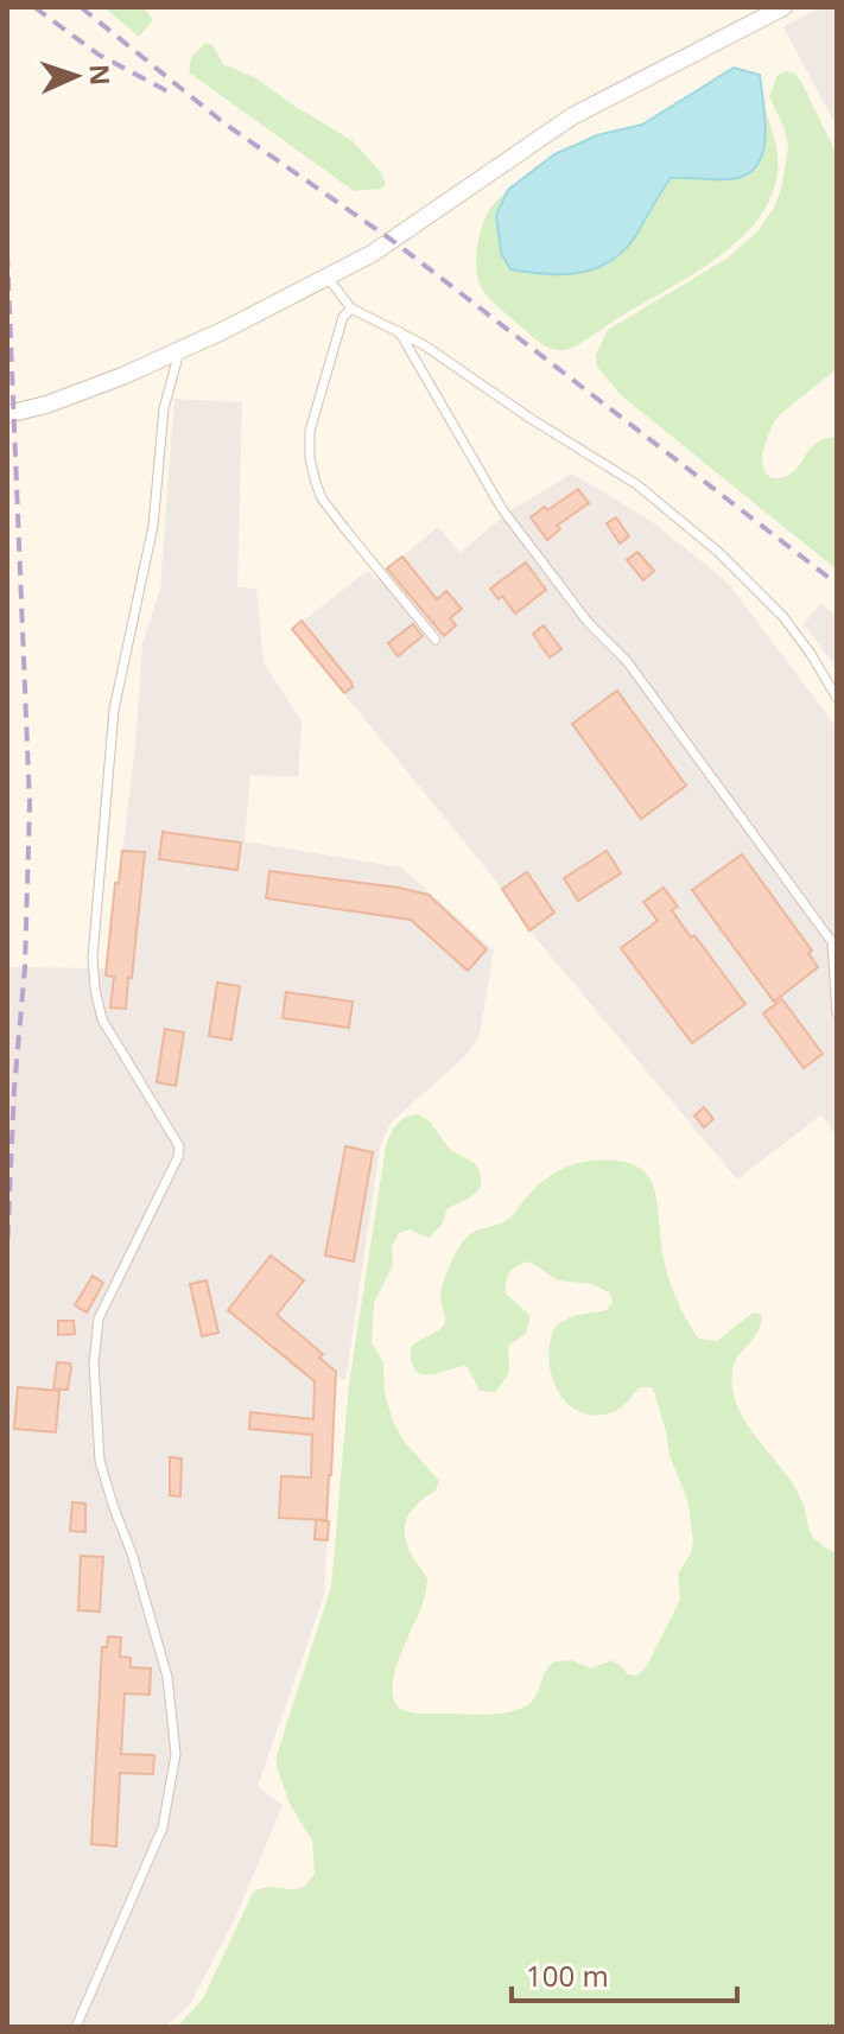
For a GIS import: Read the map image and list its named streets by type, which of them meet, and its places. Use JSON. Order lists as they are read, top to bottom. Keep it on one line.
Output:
{"scale_bar":"100 m","north":"right"}
